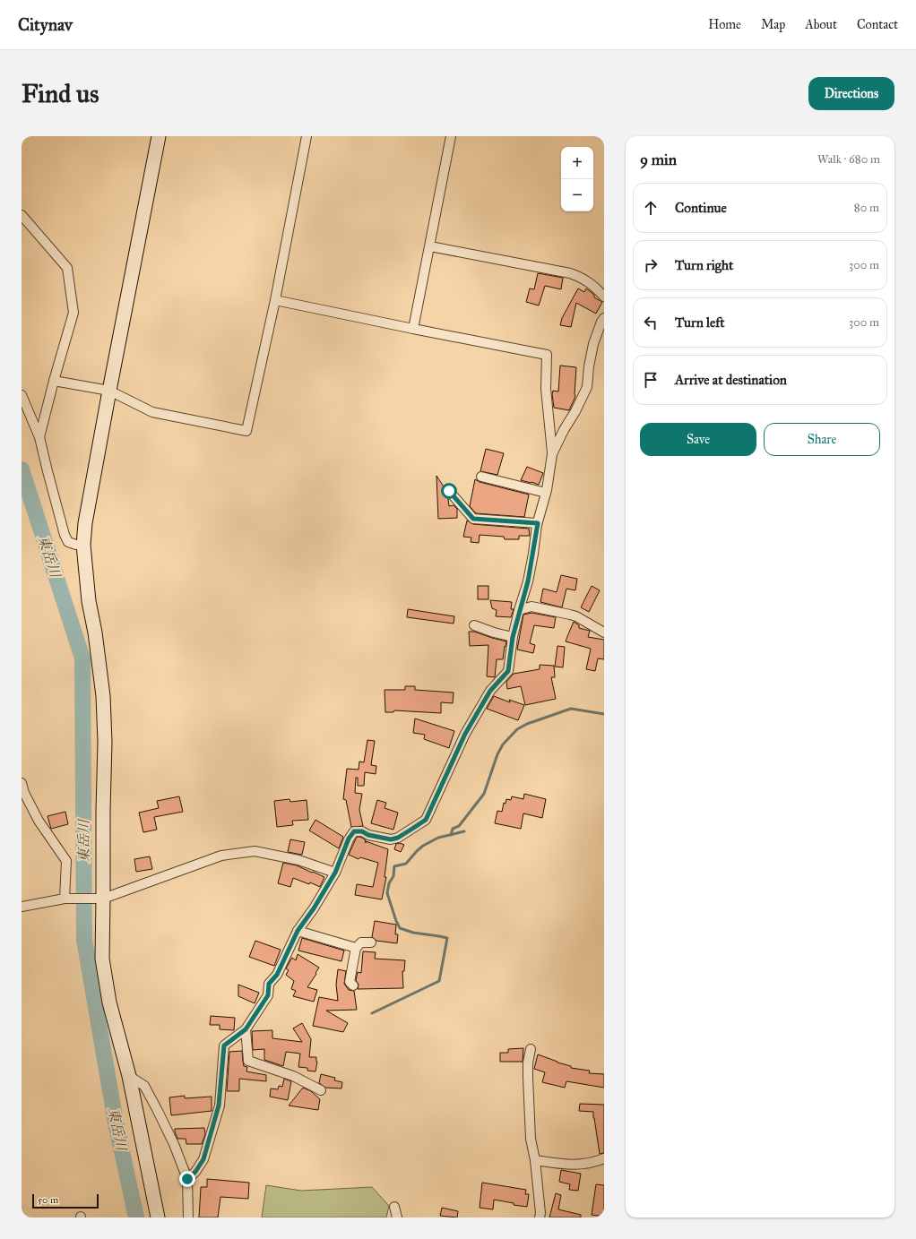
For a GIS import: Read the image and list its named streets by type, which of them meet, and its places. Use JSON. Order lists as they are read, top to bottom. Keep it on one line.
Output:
{"water":["東岳川"],"scale_bar":"50 m","page":{"header":"Citynav","nav":["Home","Map","About","Contact"],"buttons":["Directions",["Save","Share"]],"title":"Find us","heading":["9 min","Walk · 680 m"],"map_buttons":["+","−"],"list":[["Continue","80 m"],["Turn right","300 m"],["Turn left","300 m"],"Arrive at destination"],"scale":"50 m"}}
